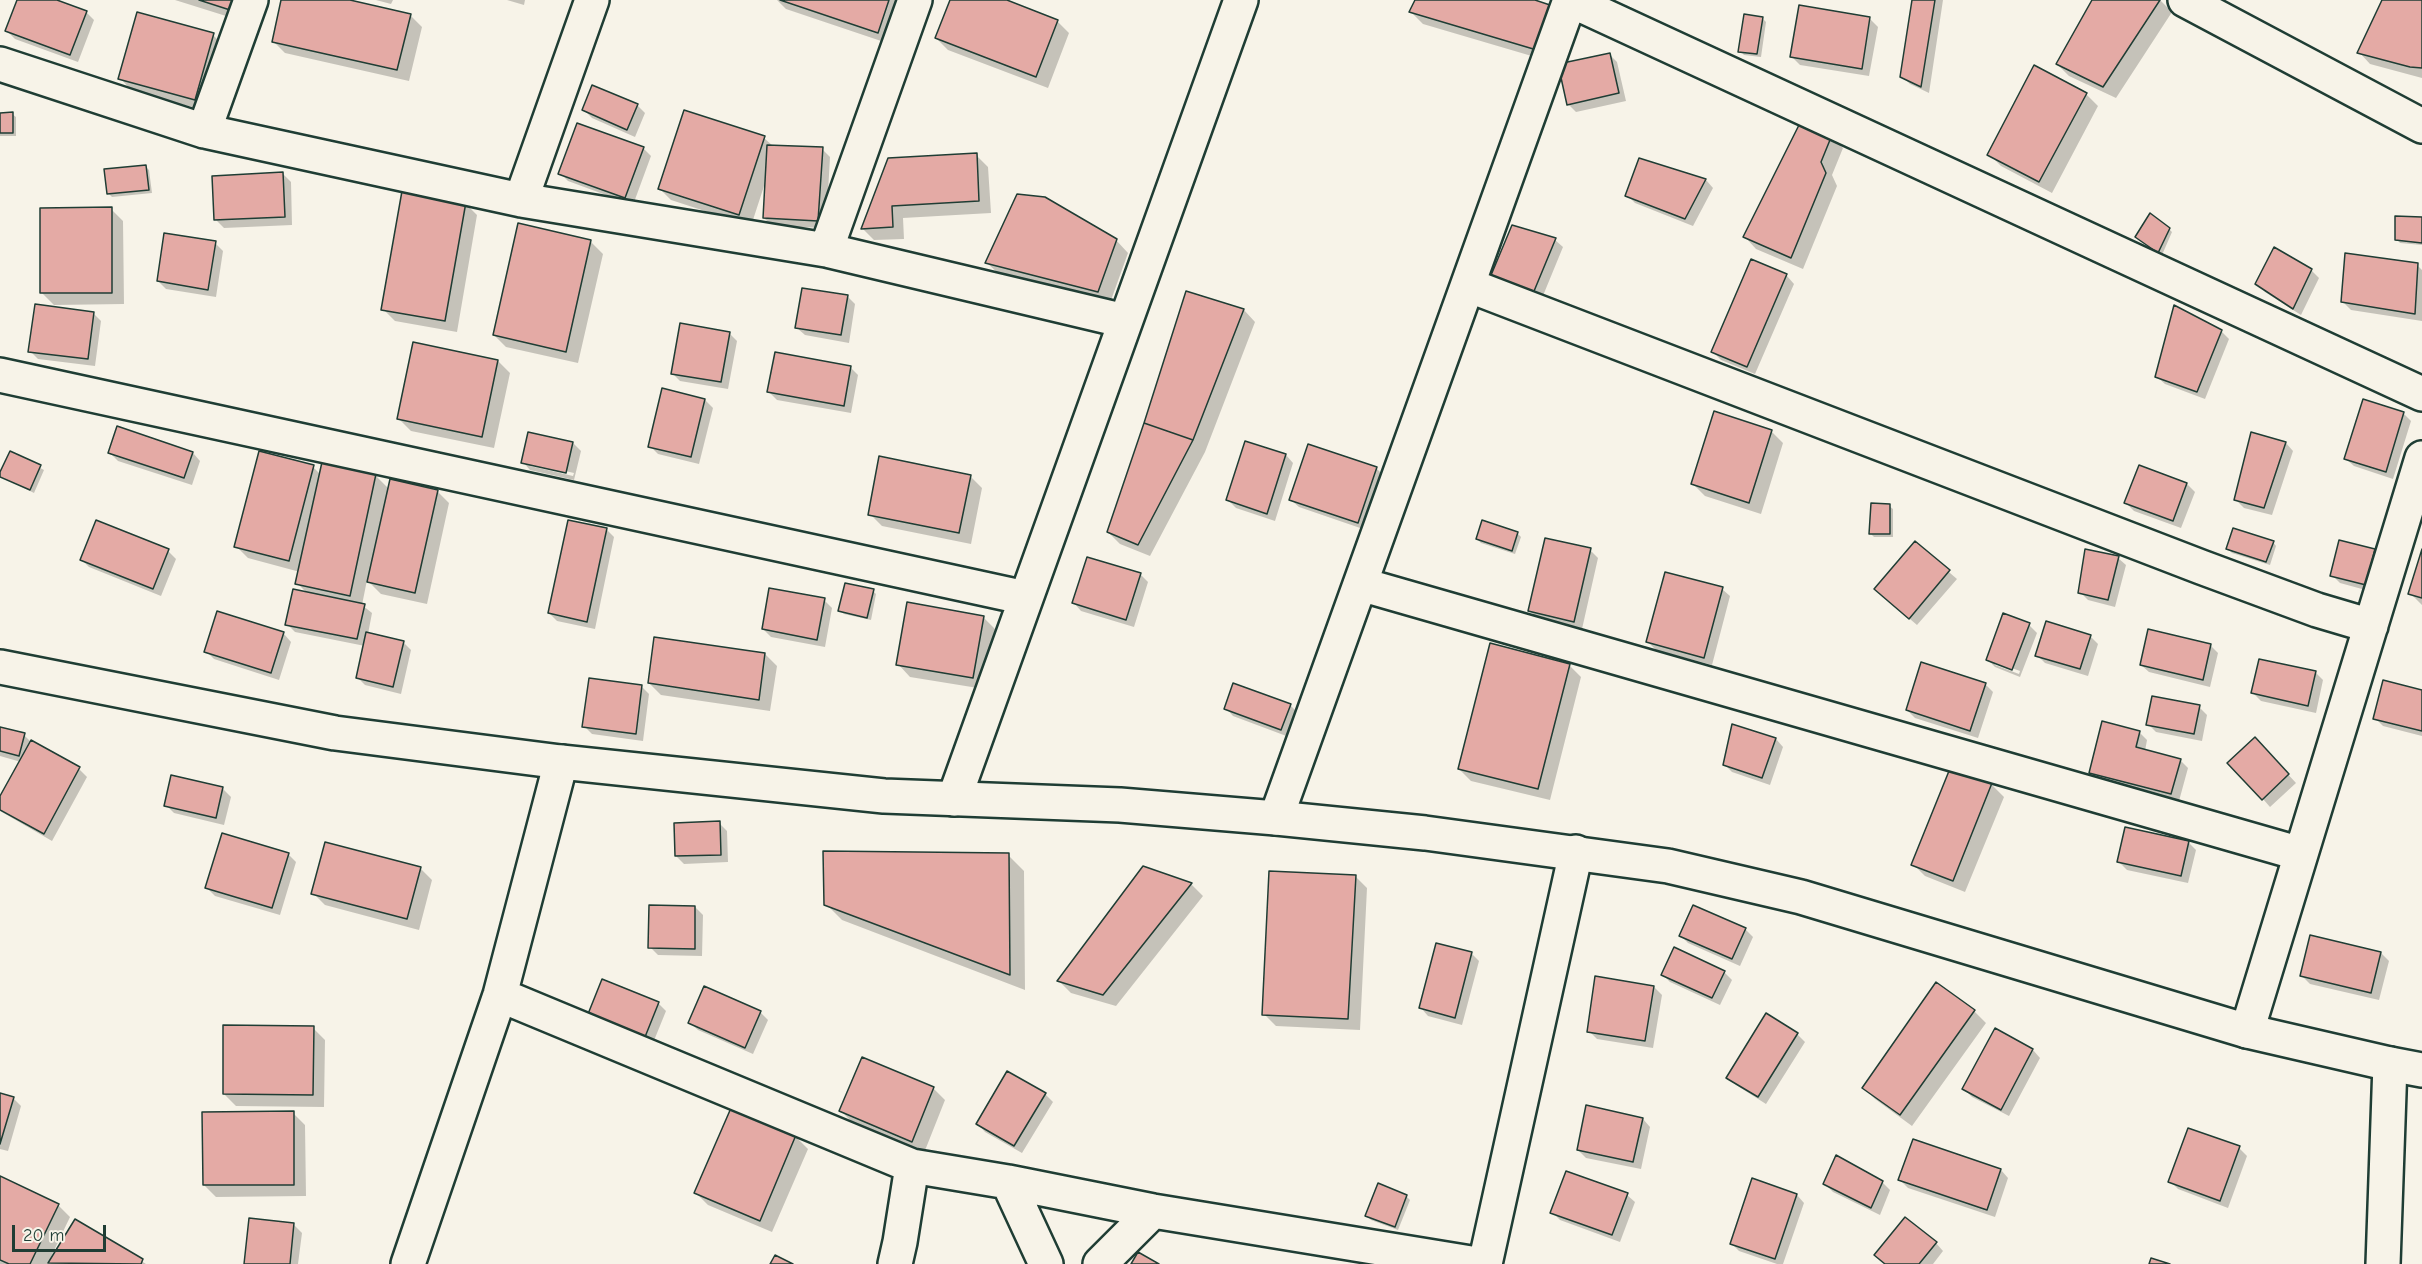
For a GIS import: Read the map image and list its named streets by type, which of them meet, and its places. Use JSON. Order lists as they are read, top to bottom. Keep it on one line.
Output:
{"scale_bar":"20 m"}
